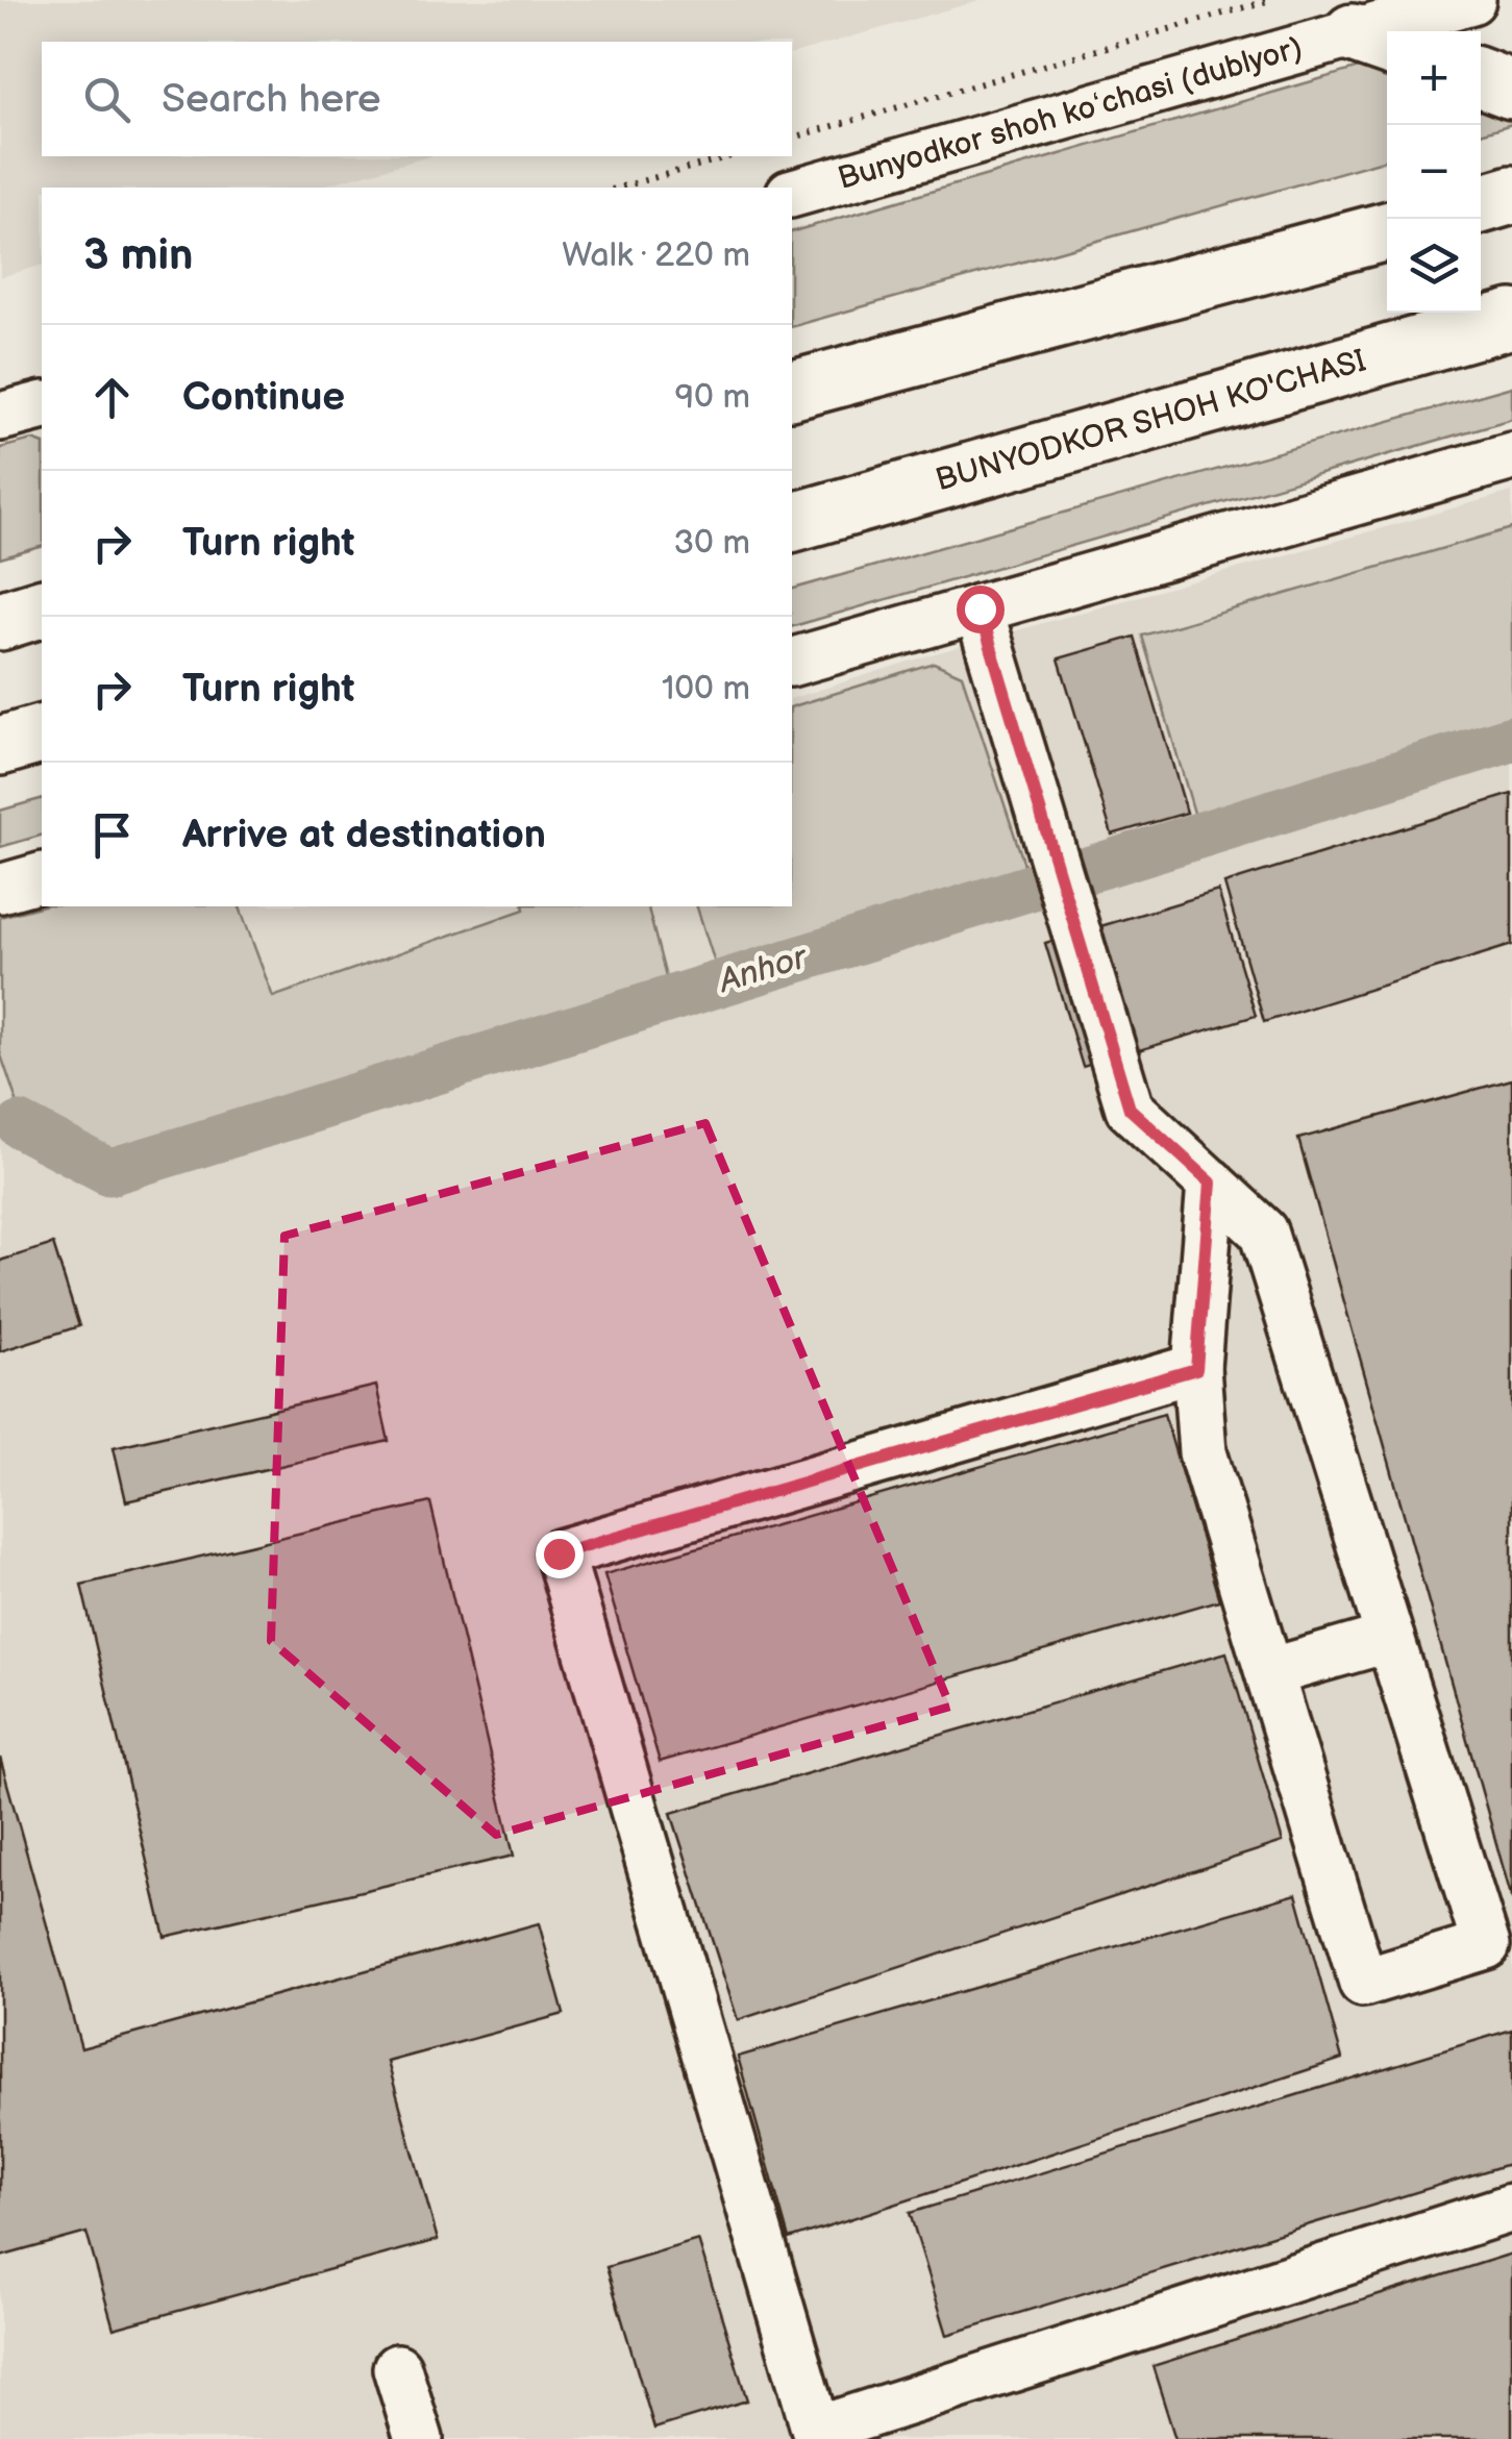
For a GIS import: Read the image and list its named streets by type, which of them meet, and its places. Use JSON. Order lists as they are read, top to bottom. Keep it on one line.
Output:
{"streets":{"main road":["BUNYODKOR SHOH KO'CHASI"],"street":["Bunyodkor shoh koʻchasi (dublyor)"]},"water":["Anhor"],"page":{"map_buttons":["+","−"],"search":"Search here","heading":["3 min","Walk · 220 m"],"list":[["Continue","90 m"],["Turn right","30 m"],["Turn right","100 m"],"Arrive at destination"]}}
